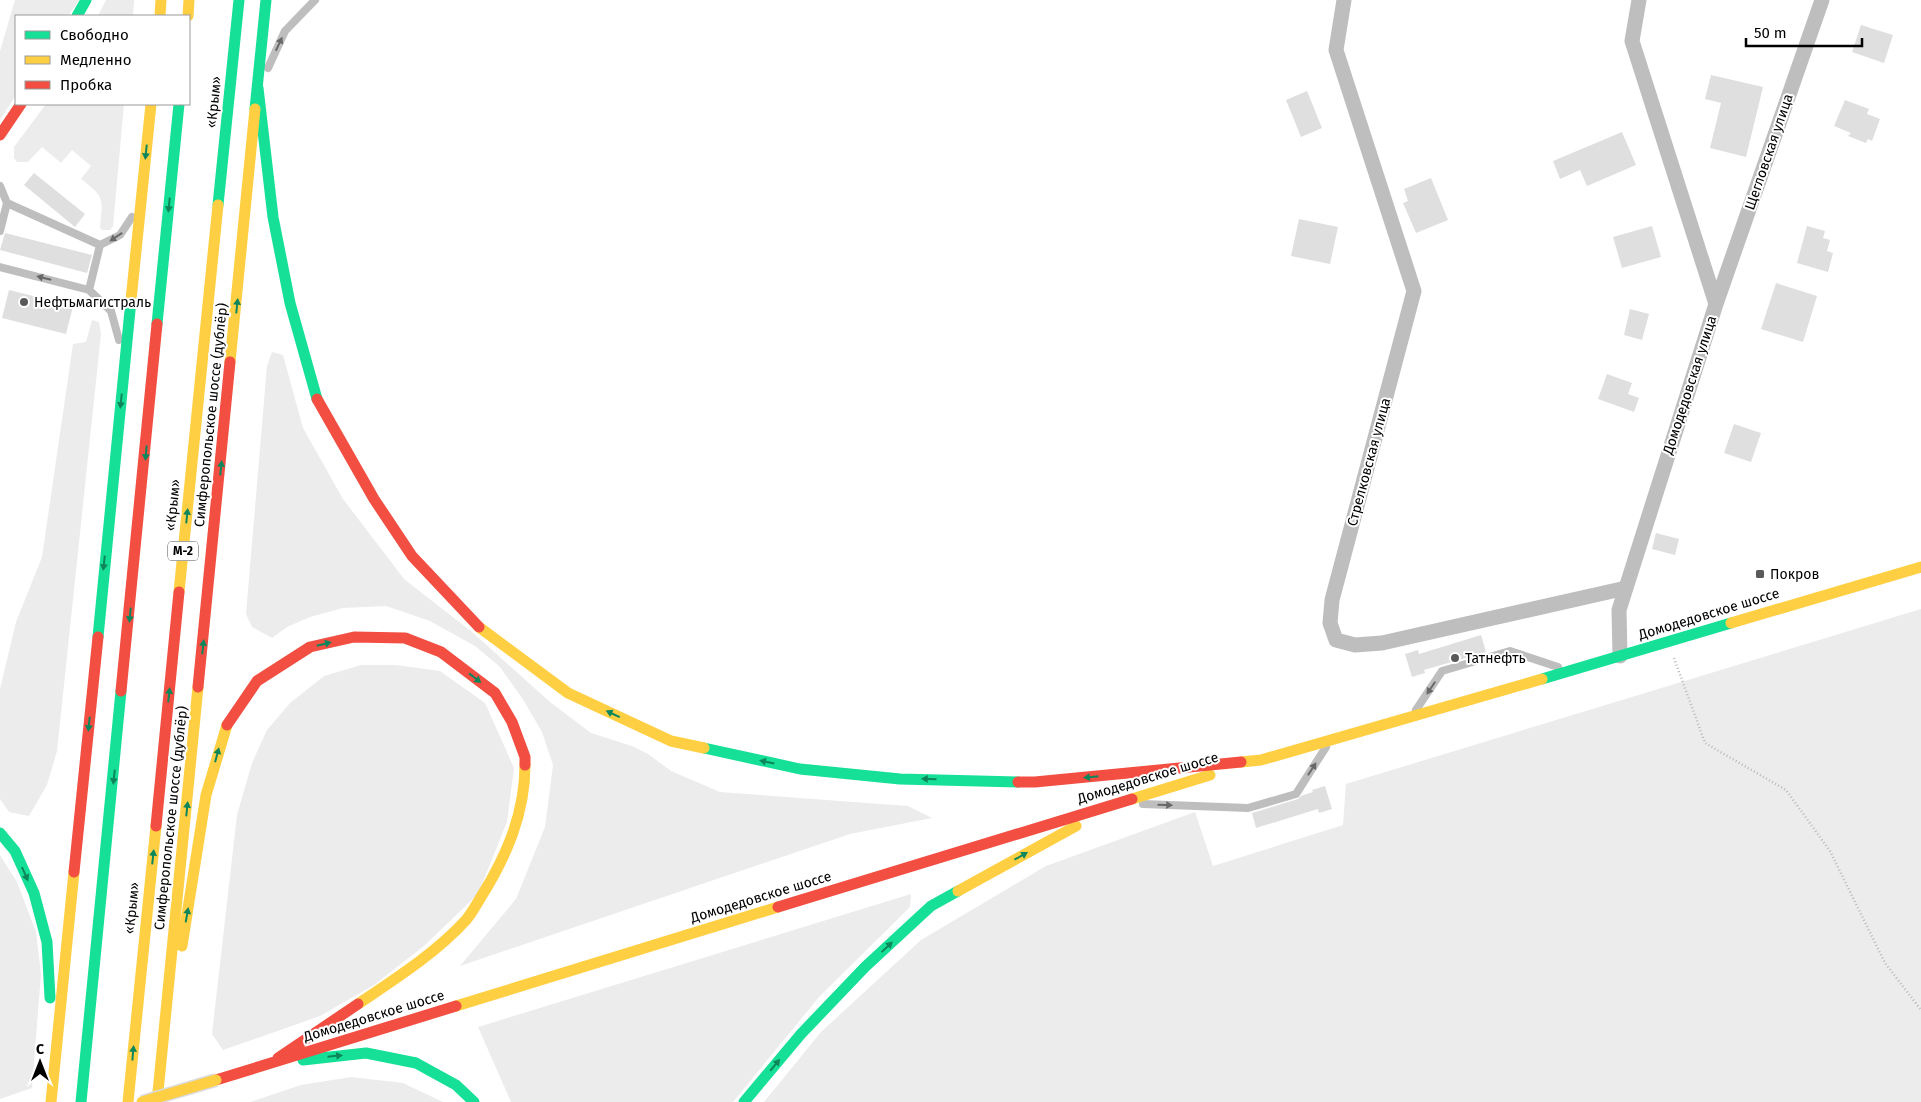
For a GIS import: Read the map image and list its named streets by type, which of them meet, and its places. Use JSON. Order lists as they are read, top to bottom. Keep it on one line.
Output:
{"streets":{"main road":["«Крым»","Симферопольское шоссе (дублёр)","М-2","Домодедовское шоссе"],"street":["Щегловская улица","Домодедовская улица","Стрелковская улица"]},"crossings":[["Щегловская улица","Домодедовская улица"],["Домодедовская улица","Стрелковская улица"],["Домодедовская улица","Домодедовское шоссе"]],"places":{"other":["Нефтьмагистраль","Татнефть"],"transit":["Покров"]},"legend":["Свободно","Медленно","Пробка"],"scale_bar":"50 m","north":"top"}
